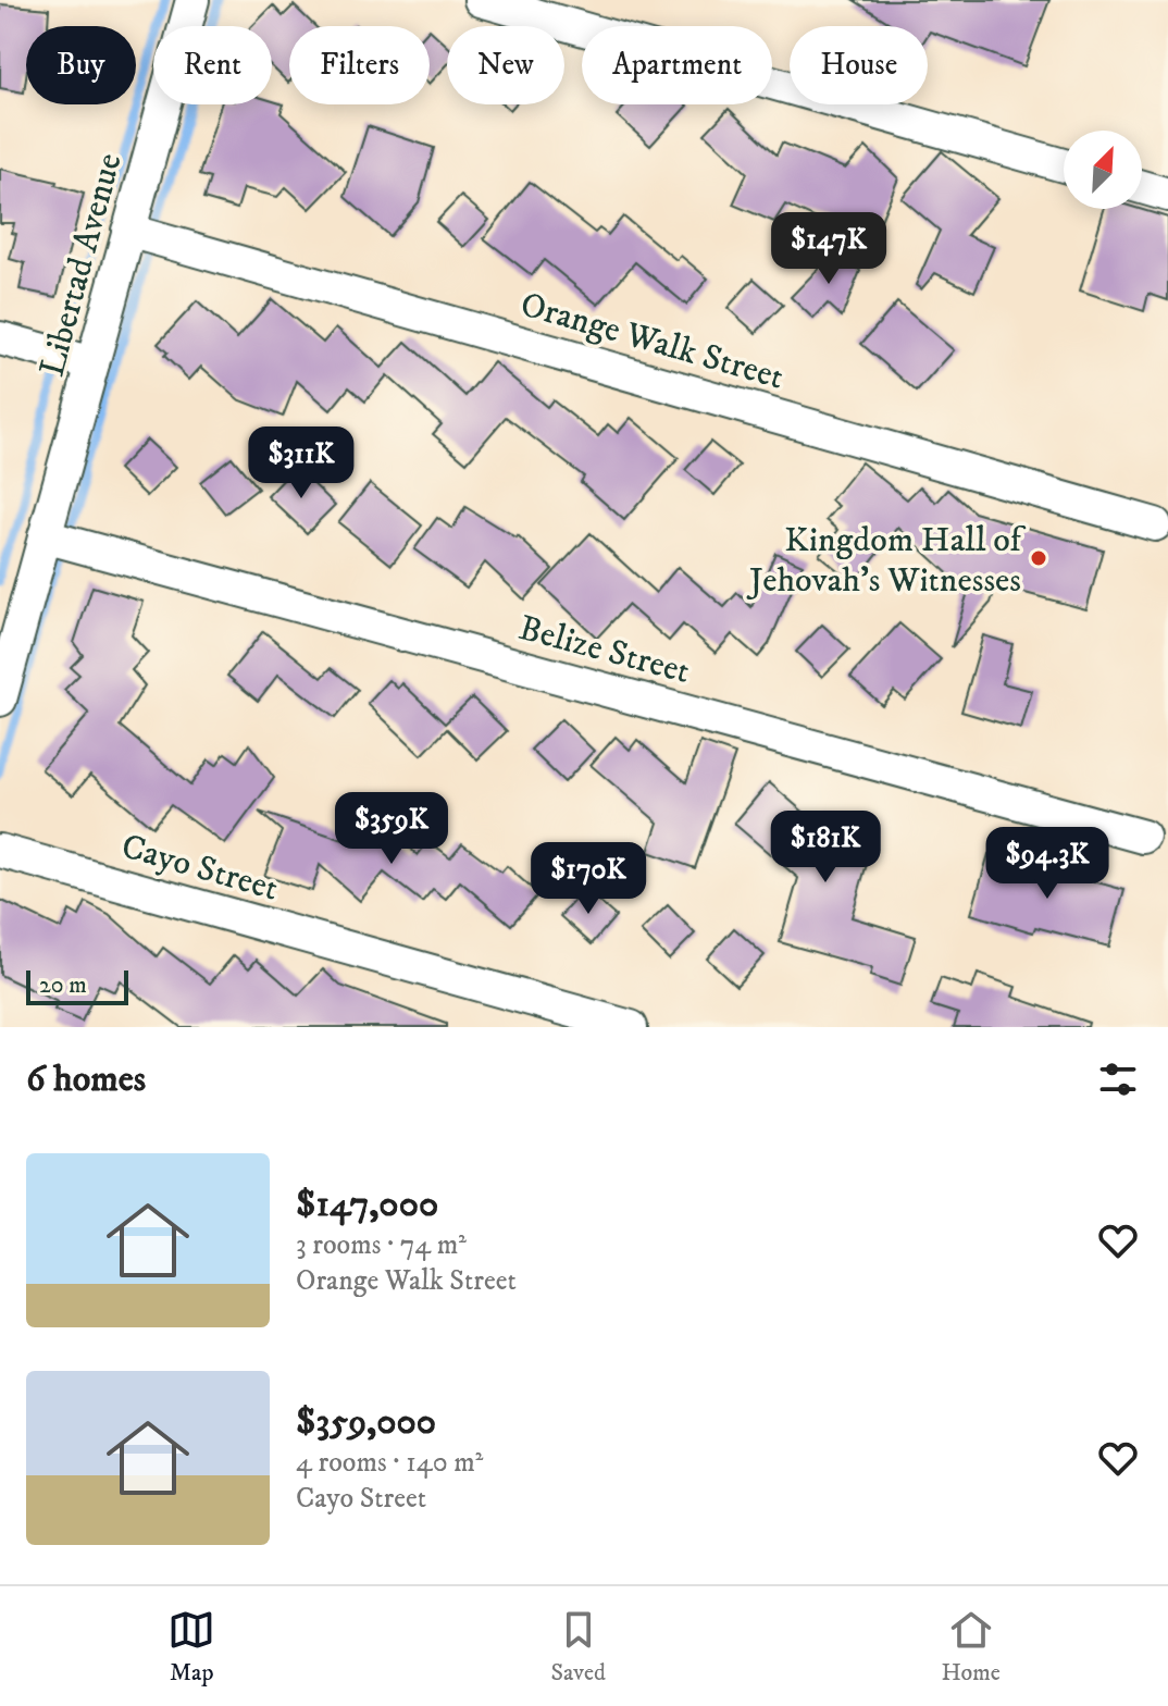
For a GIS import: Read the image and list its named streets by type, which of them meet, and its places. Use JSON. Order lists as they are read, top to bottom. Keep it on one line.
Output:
{"streets":{"street":["Libertad Avenue","Orange Walk Street","Belize Street","Cayo Street"]},"crossings":[["Libertad Avenue","Orange Walk Street"],["Libertad Avenue","Belize Street"]],"places":["Kingdom Hall of Jehovah's Witnesses"],"scale_bar":"20 m","north":"top right","page":{"chip":["Buy","Rent","Filters","New","Apartment","House"],"price":["$147K","$311K","$359K","$181K","$94.3K","$170K"],"scale":"20 m","heading":"6 homes","list":[{"name":"$147,000","note":"3 rooms · 74 m² · Orange Walk Street"},{"name":"$359,000","note":"4 rooms · 140 m² · Cayo Street"}],"tabs":["Map","Saved","Home"]}}
